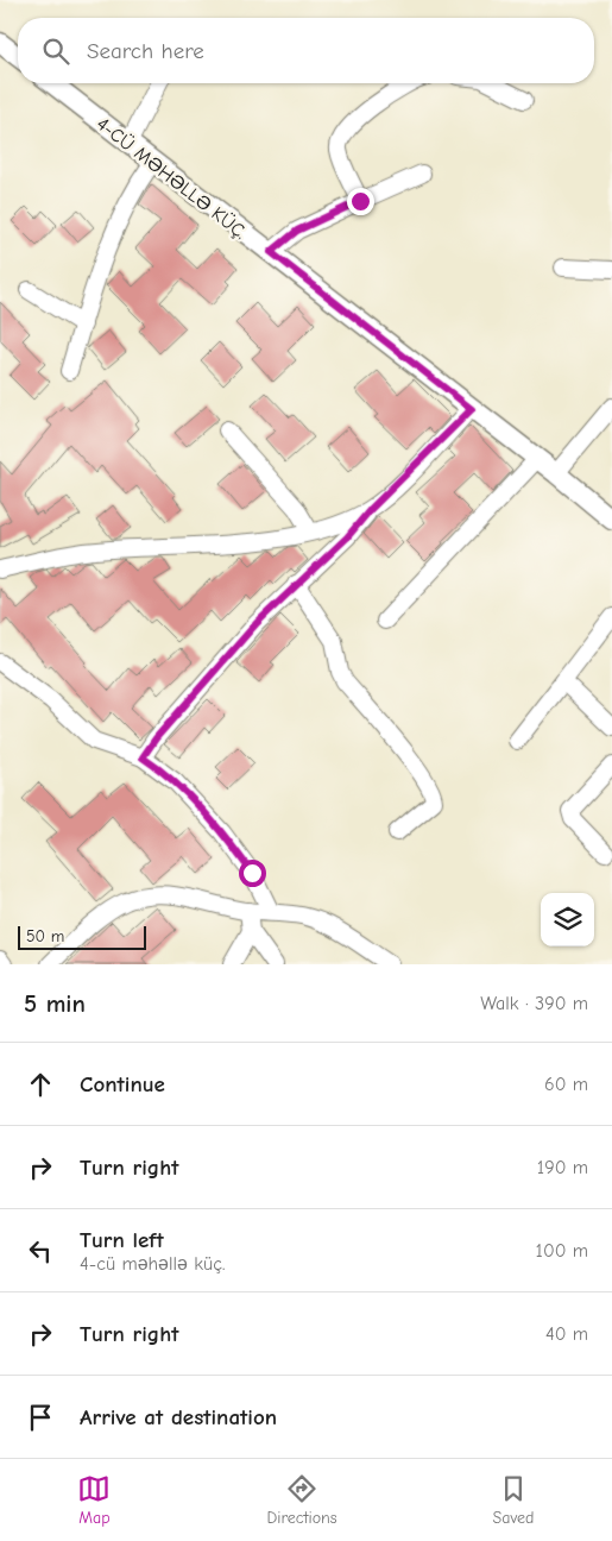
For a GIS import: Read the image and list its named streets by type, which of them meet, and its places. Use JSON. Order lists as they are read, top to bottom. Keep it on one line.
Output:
{"streets":{"street":["4-CÜ MƏHƏLLƏ KÜÇ."]},"scale_bar":"50 m","page":{"search":"Search here","scale":"50 m","heading":["5 min","Walk · 390 m"],"list":[["Continue","60 m"],["Turn right","190 m"],["Turn left","4-cü məhəllə küç.","100 m"],["Turn right","40 m"],"Arrive at destination"],"nav":["Map","Directions","Saved"]}}
